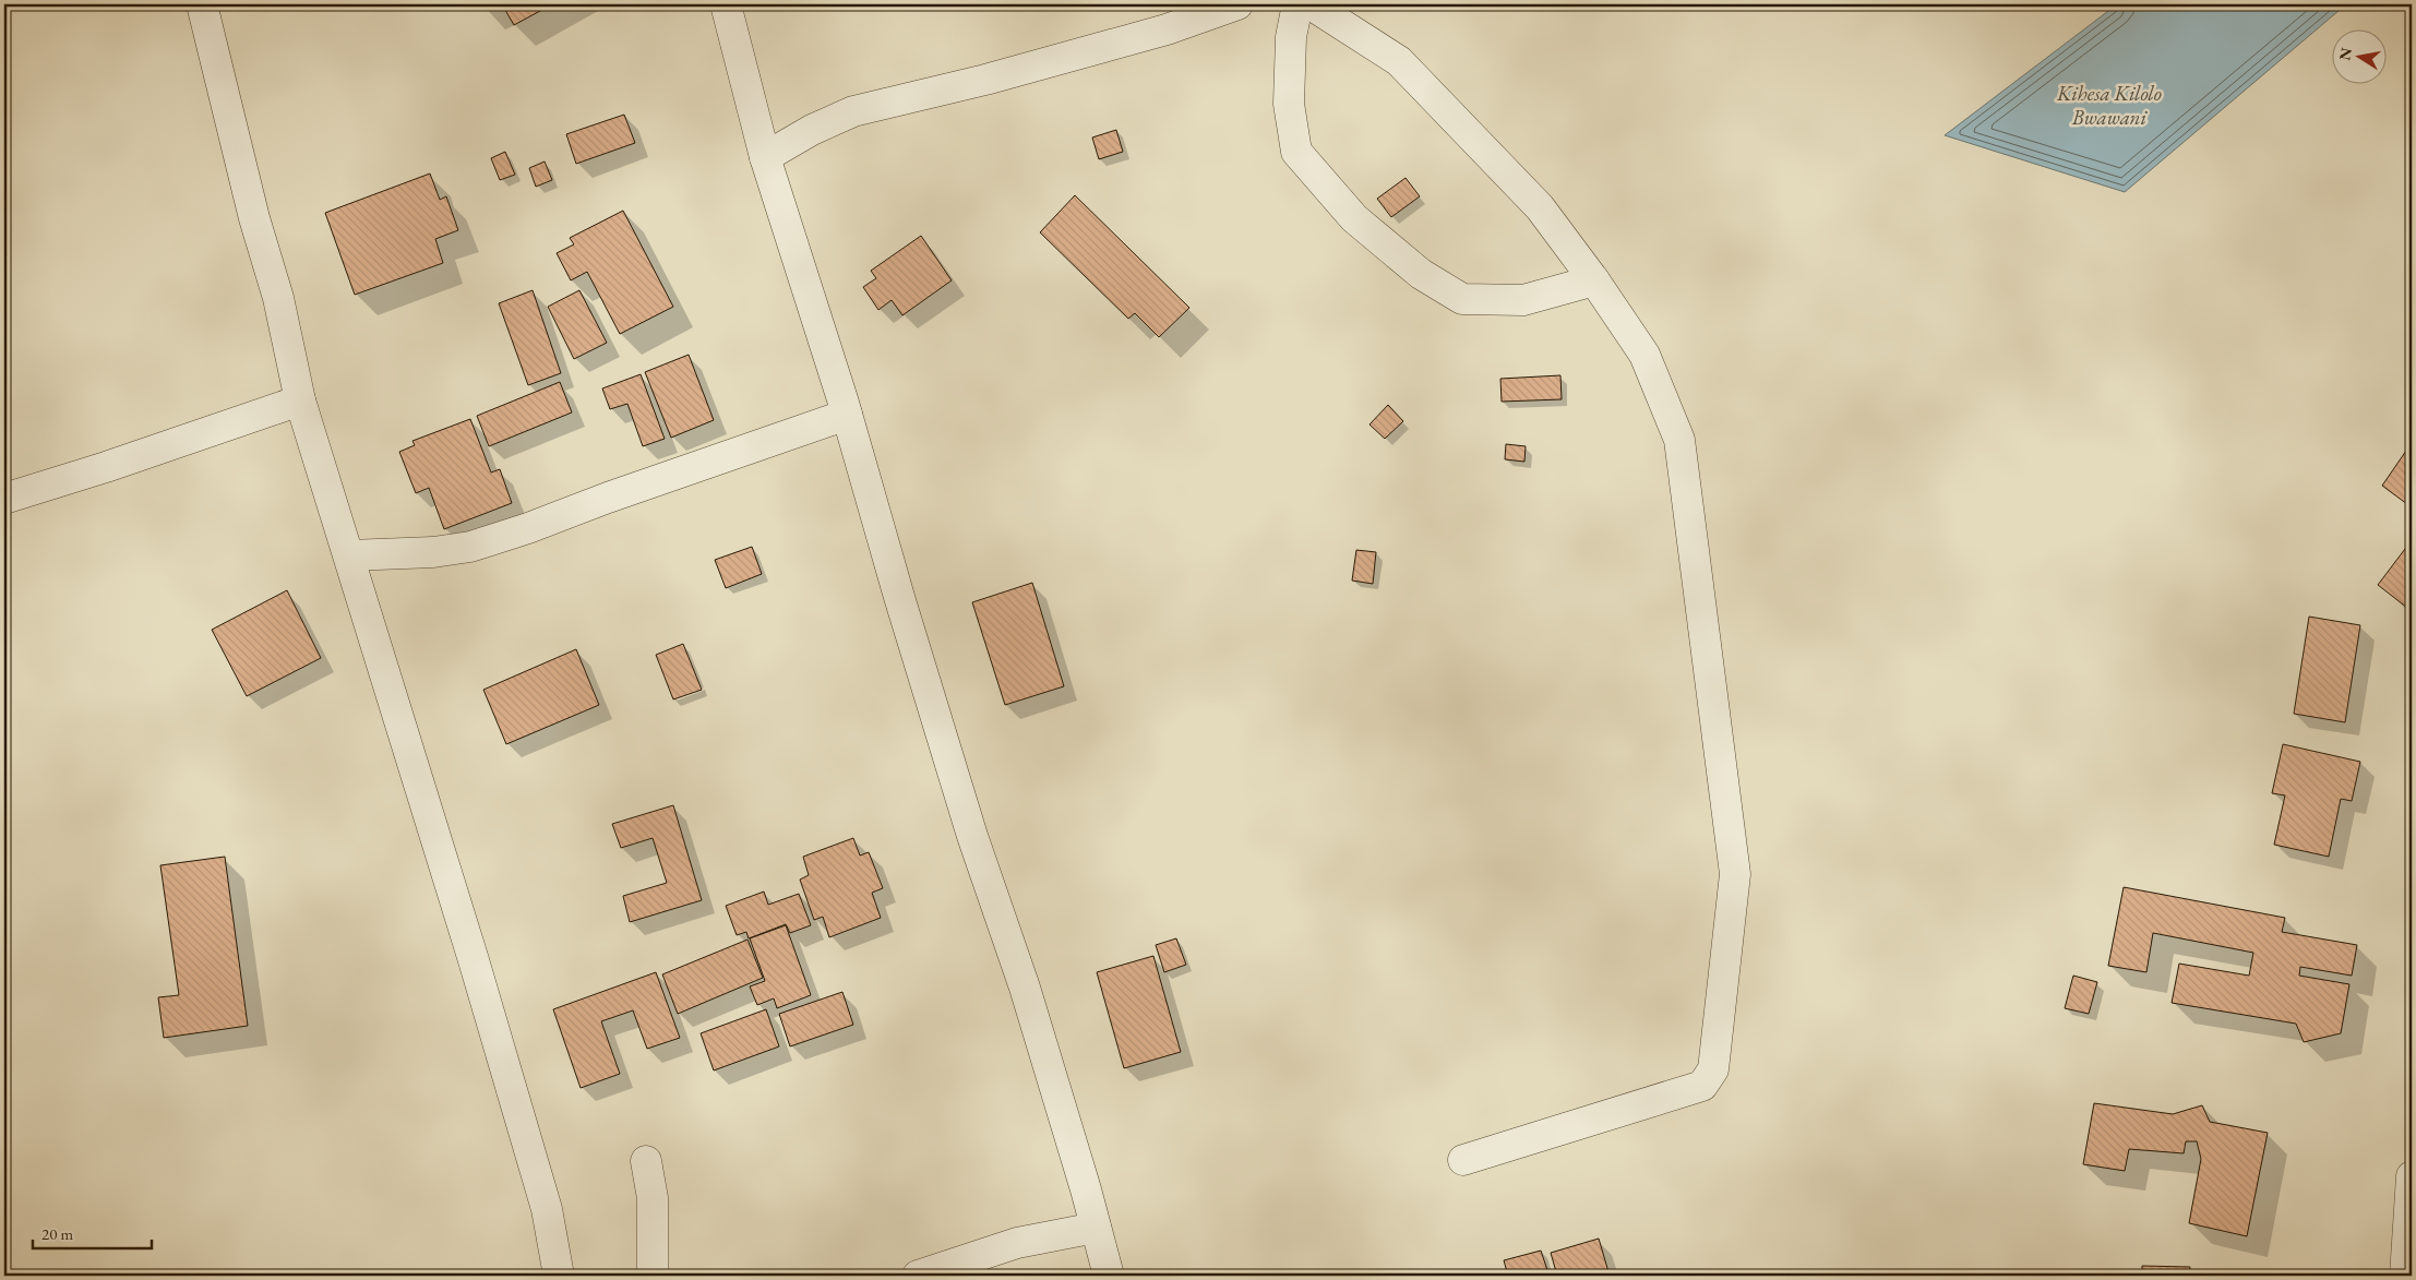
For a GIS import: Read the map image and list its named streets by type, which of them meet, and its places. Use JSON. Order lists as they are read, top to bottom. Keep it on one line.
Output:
{"water":["Kihesa Kilolo Bwawani"],"scale_bar":"20 m","north":"left"}
